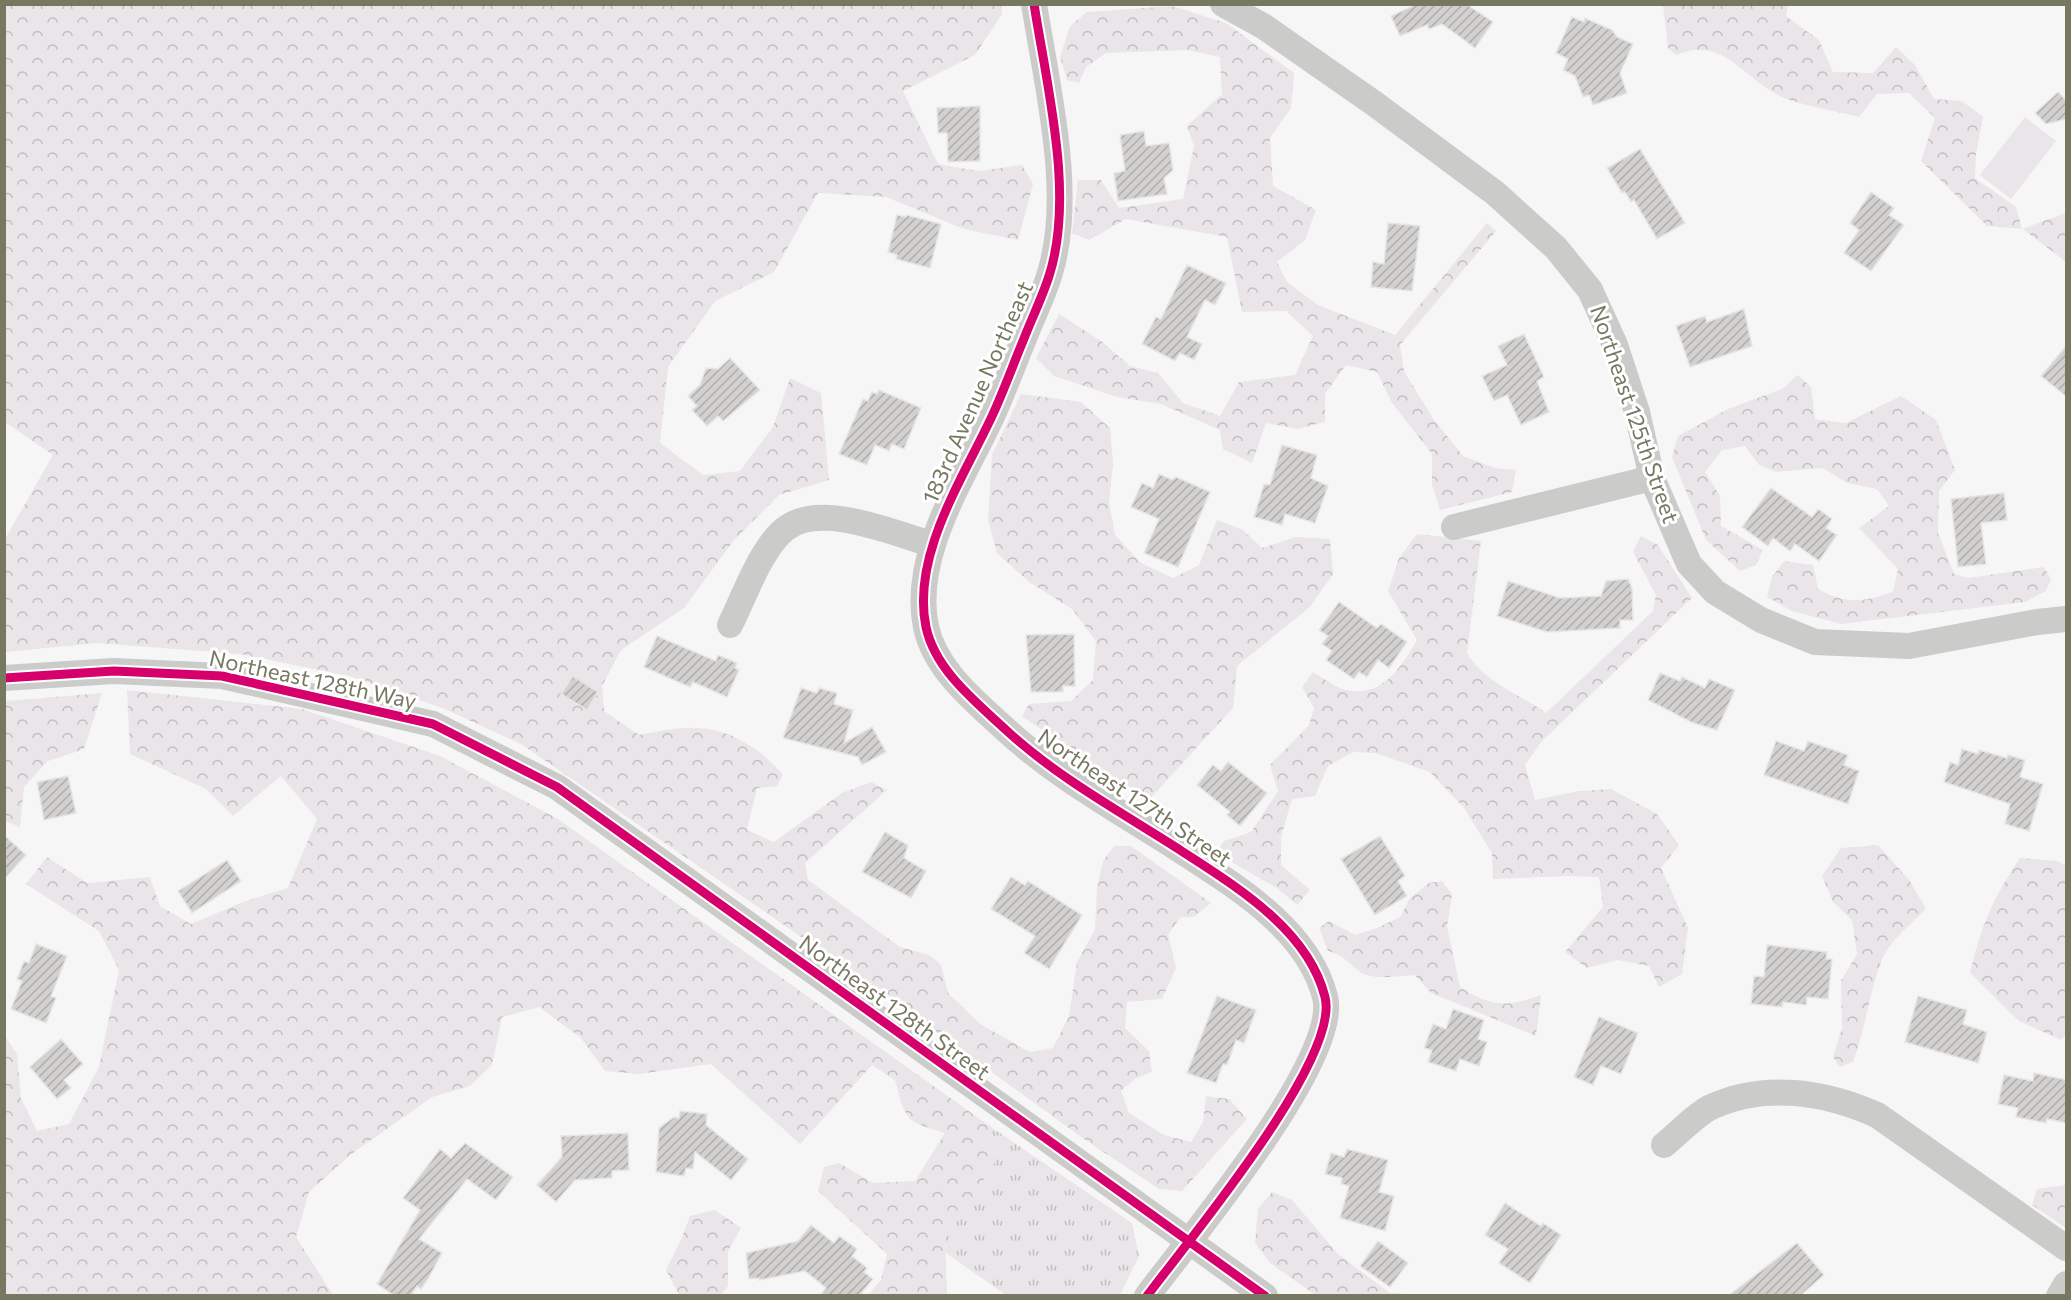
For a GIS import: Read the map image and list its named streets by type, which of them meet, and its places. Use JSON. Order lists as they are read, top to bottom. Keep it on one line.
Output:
{"streets":{"street":["183rd Avenue Northeast","Northeast 125th Street","Northeast 128th Way","Northeast 127th Street","Northeast 128th Street"]},"crossings":[["183rd Avenue Northeast","Northeast 127th Street"],["Northeast 128th Way","Northeast 128th Street"],["Northeast 127th Street","Northeast 128th Street"]]}
